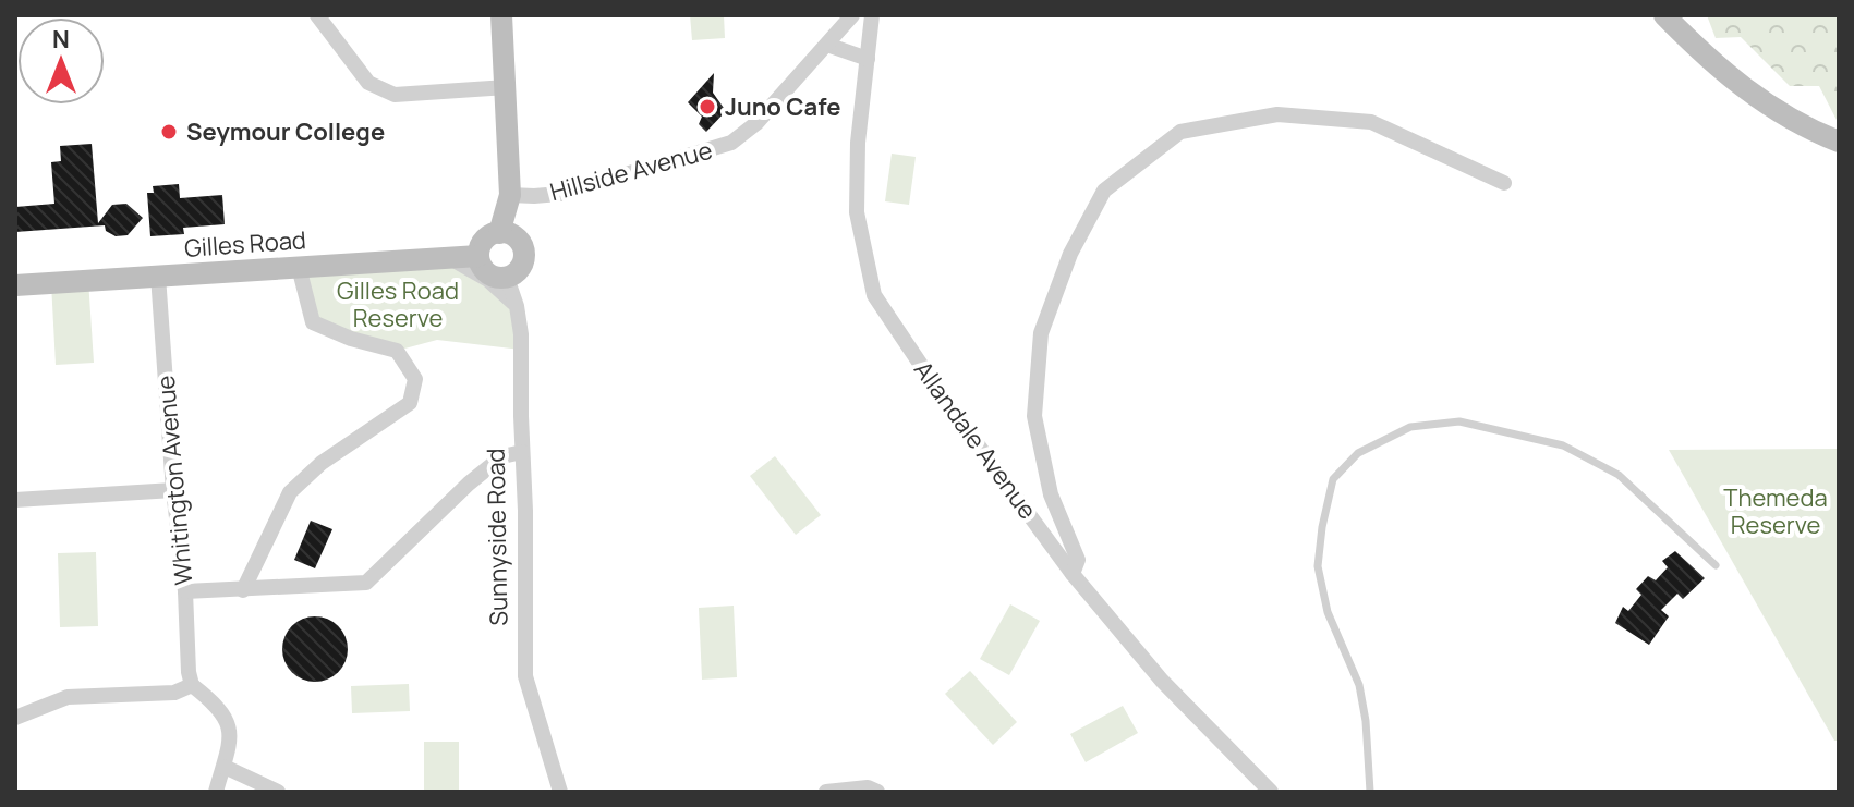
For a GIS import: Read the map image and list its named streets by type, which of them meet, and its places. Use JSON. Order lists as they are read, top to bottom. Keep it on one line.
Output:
{"streets":{"street":["Hillside Avenue","Gilles Road","Allandale Avenue","Whitington Avenue","Sunnyside Road"]},"crossings":[["Gilles Road","Whitington Avenue"],["Gilles Road","Sunnyside Road"]],"parks":["Gilles Road Reserve","Themeda Reserve"],"places":["Juno Cafe","Seymour College"],"north":"top"}
